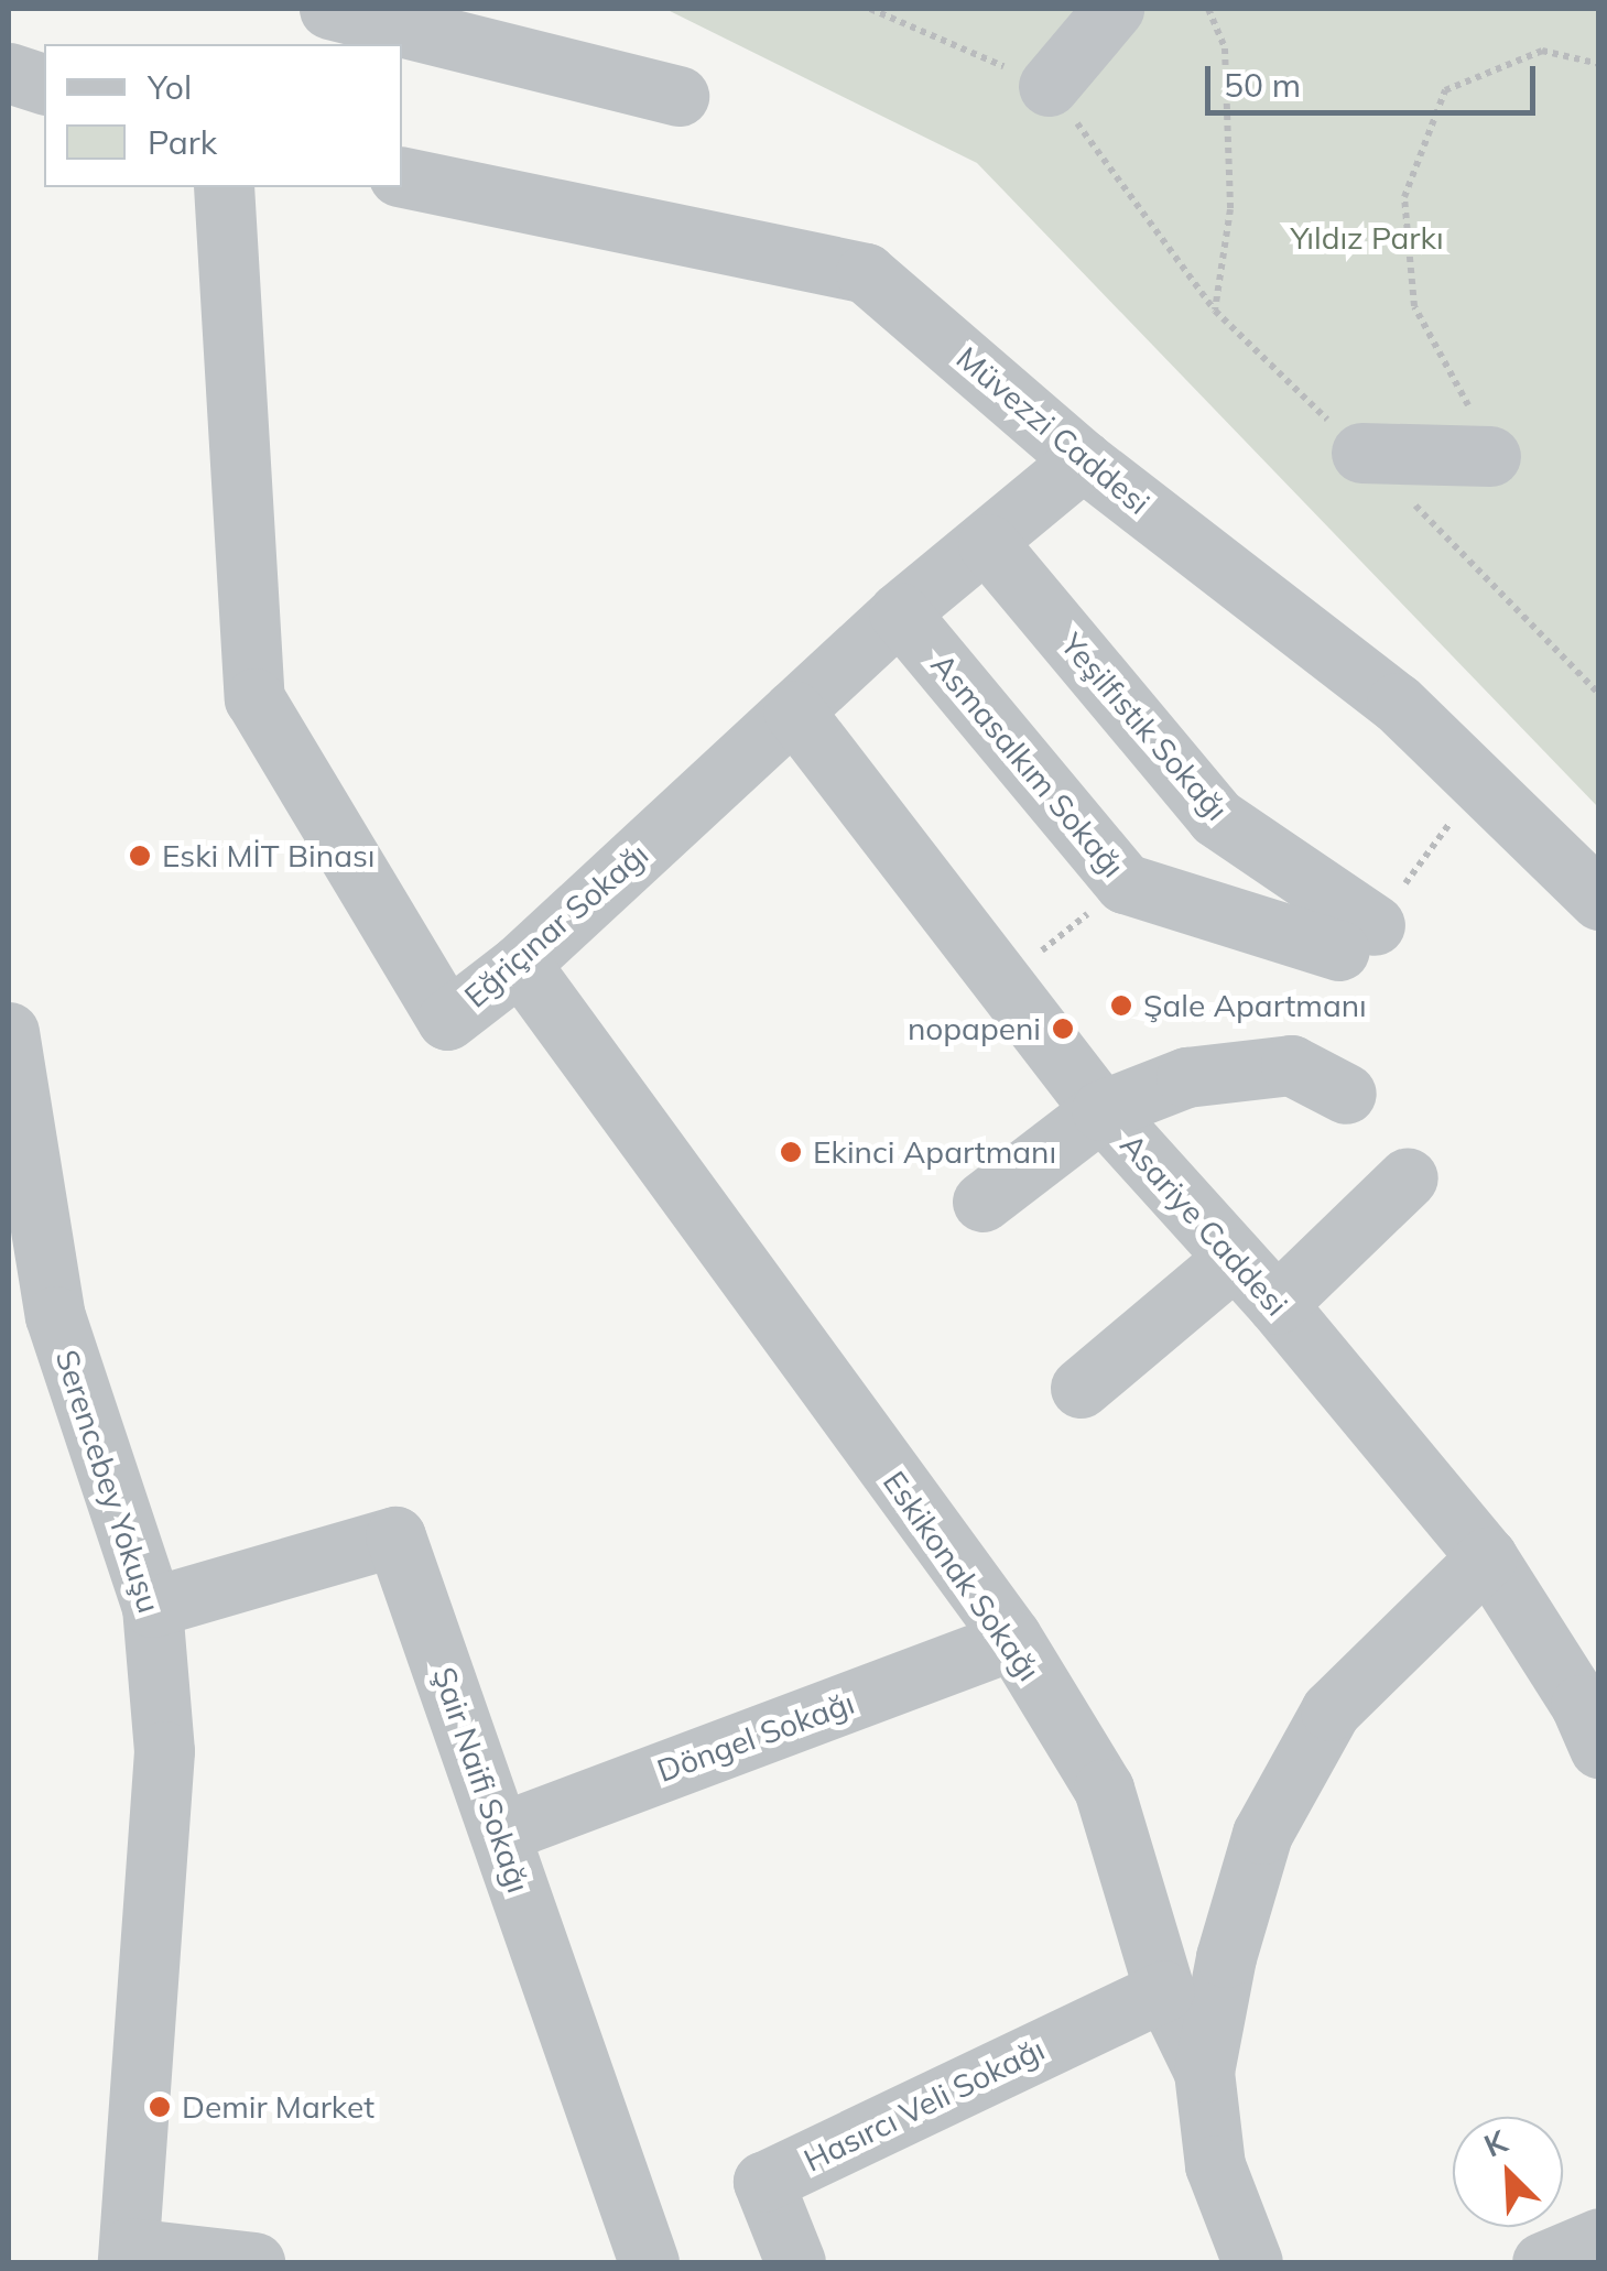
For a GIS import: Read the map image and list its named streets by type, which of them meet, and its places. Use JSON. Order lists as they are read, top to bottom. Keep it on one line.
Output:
{"streets":{"street":["Müvezzi Caddesi","Yeşilfıstık Sokağı","Asmasalkım Sokağı","Eğriçınar Sokağı","Asariye Caddesi","Serencebey Yokuşu","Eskikonak Sokağı","Döngel Sokağı","Şair Naifi Sokağı","Hasırcı Veli Sokağı"]},"crossings":[["Müvezzi Caddesi","Eğriçınar Sokağı"],["Yeşilfıstık Sokağı","Asmasalkım Sokağı"],["Yeşilfıstık Sokağı","Eğriçınar Sokağı"],["Asmasalkım Sokağı","Eğriçınar Sokağı"],["Eğriçınar Sokağı","Asariye Caddesi"],["Eğriçınar Sokağı","Eskikonak Sokağı"],["Serencebey Yokuşu","Şair Naifi Sokağı"],["Eskikonak Sokağı","Döngel Sokağı"],["Eskikonak Sokağı","Hasırcı Veli Sokağı"],["Döngel Sokağı","Şair Naifi Sokağı"]],"parks":["Yıldız Parkı"],"places":["Eski MİT Binası","Şale Apartmanı","nopapeni","Ekinci Apartmanı","Demir Market"],"legend":["Yol","Park"],"scale_bar":"50 m","north":"top left"}
